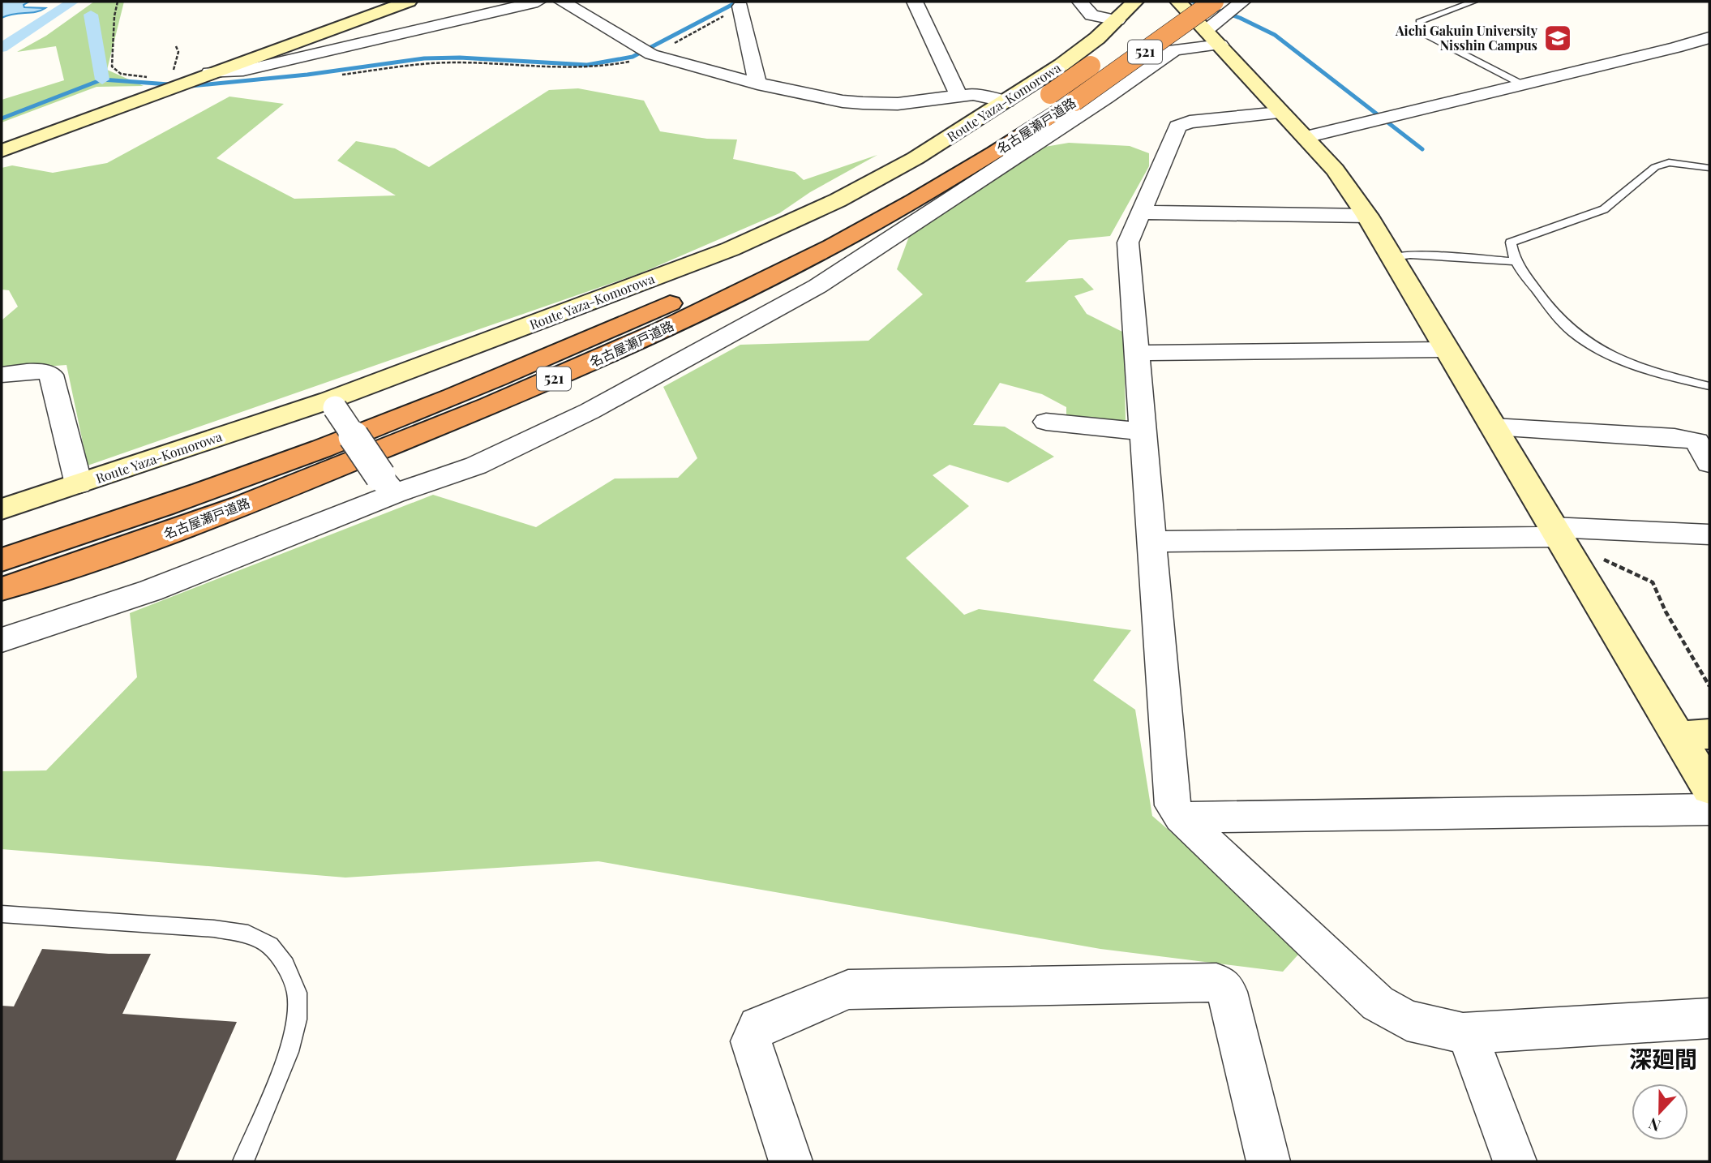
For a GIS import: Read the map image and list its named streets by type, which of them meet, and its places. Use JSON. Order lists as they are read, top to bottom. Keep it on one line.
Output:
{"streets":{"highway":["521","名古屋瀬戸道路"],"main road":["Route Yaza-Komorowa"]},"districts":["深廻間"],"places":{"school or university":["Aichi Gakuin University Nisshin Campus"]},"north":"bottom"}
